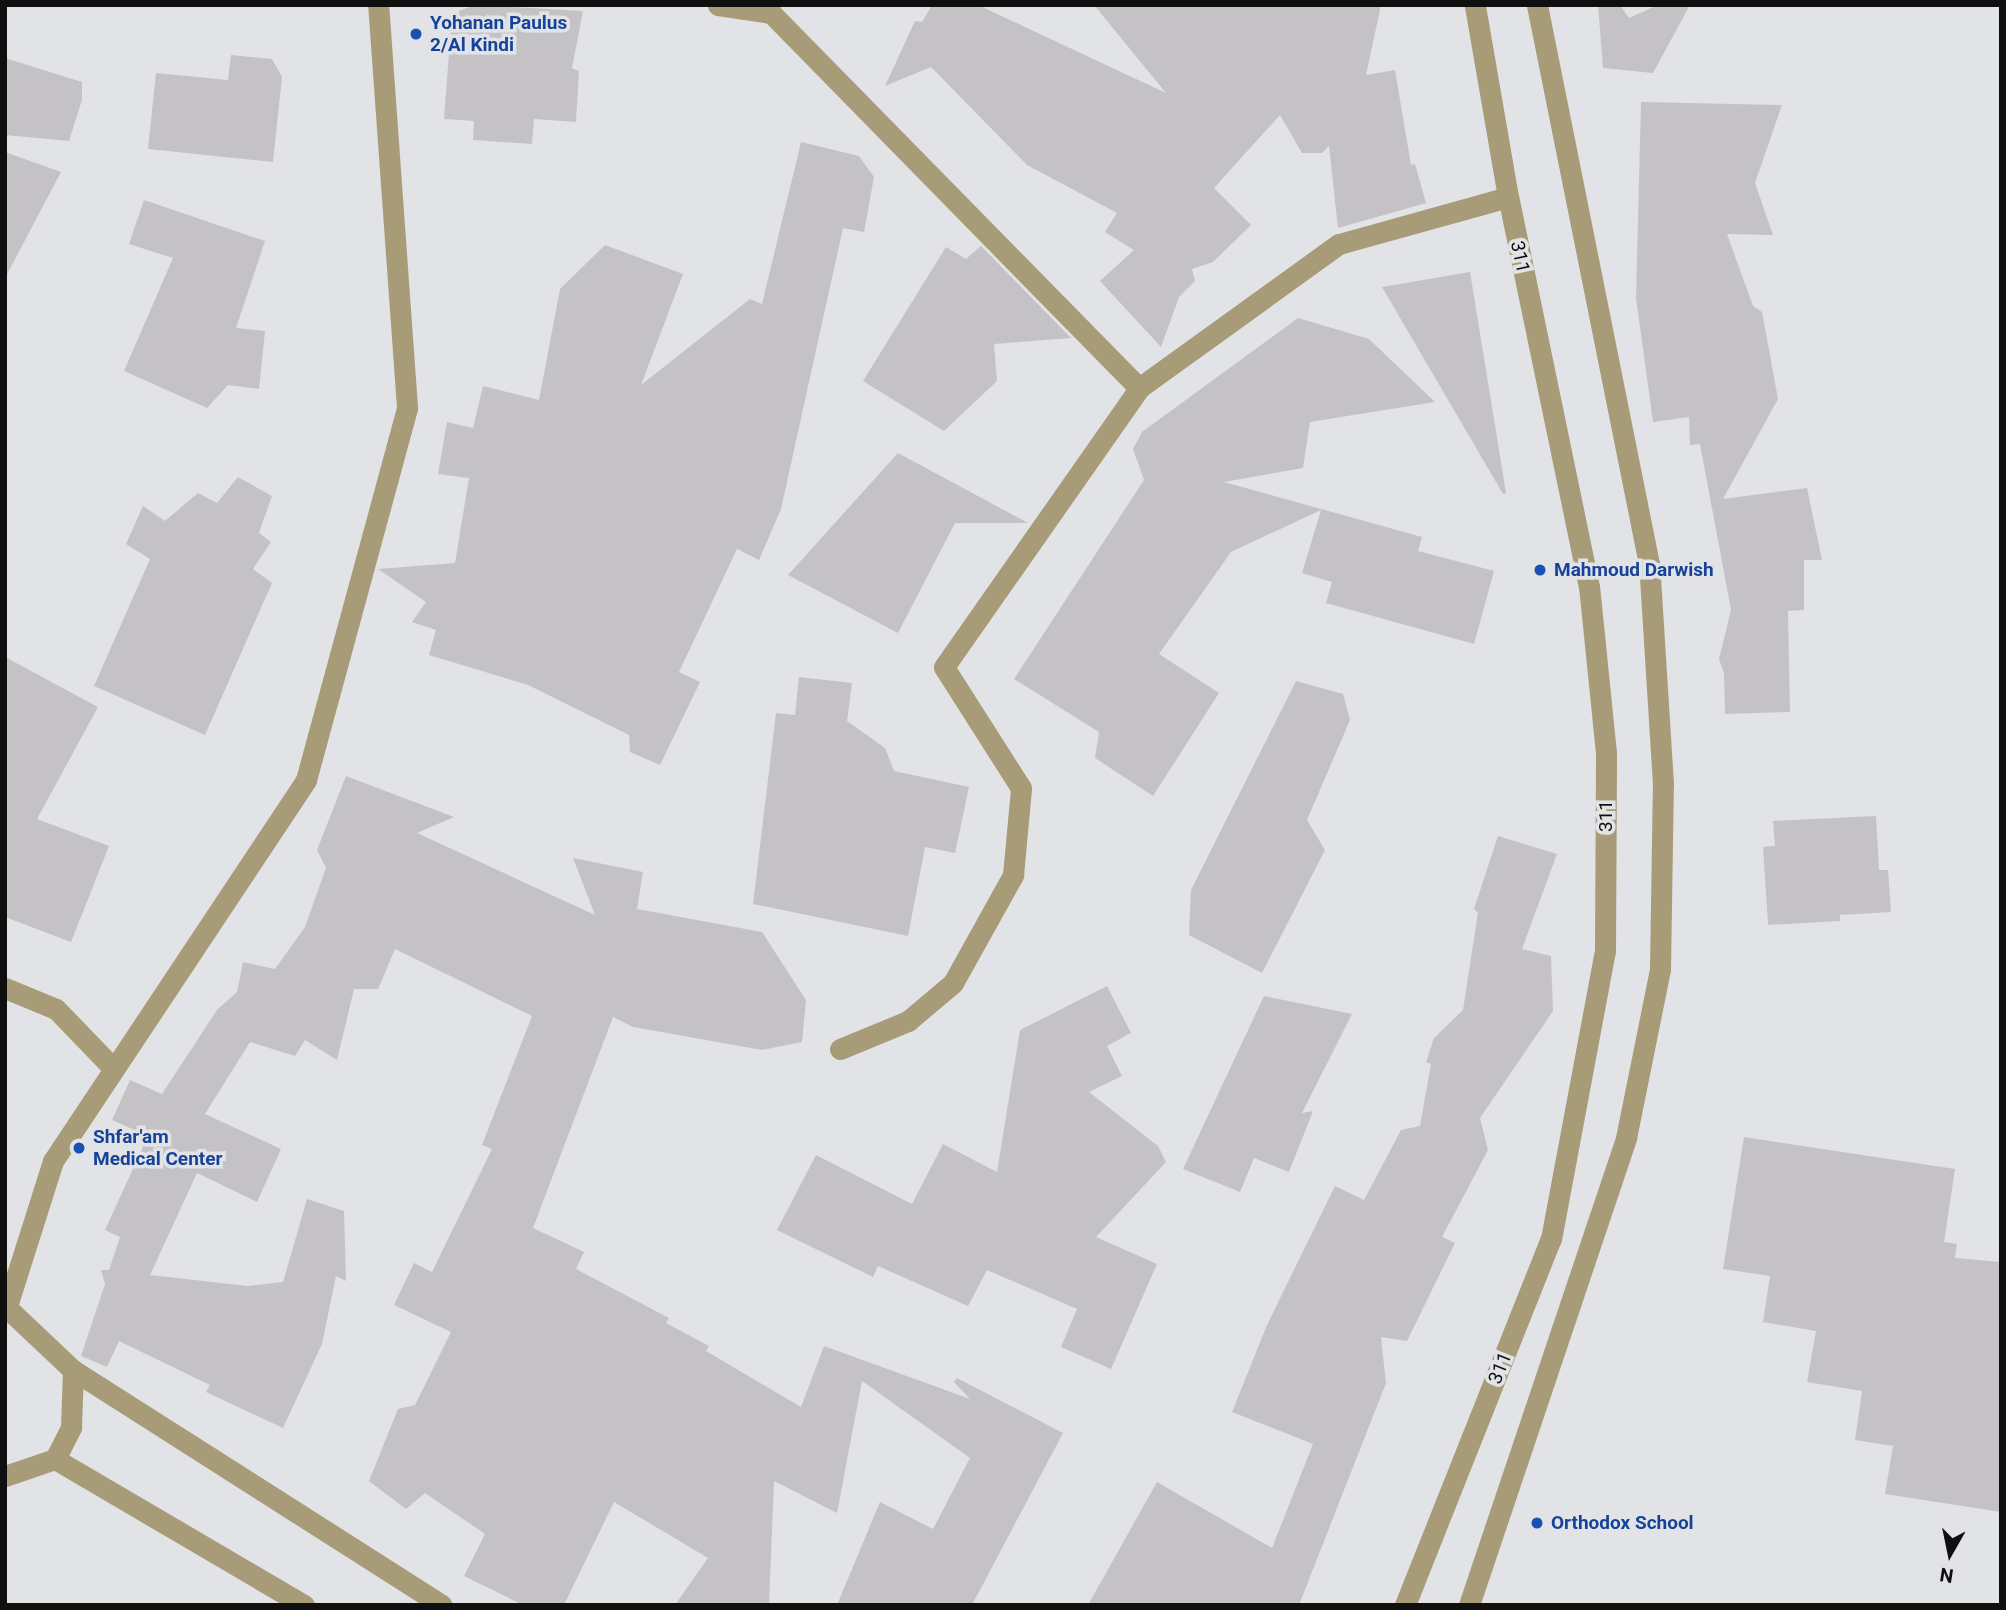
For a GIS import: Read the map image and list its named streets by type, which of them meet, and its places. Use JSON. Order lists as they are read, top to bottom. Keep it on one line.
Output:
{"streets":{"street":["311"]},"places":["Yohanan Paulus 2/Al Kindi","Mahmoud Darwish","Shfar'am Medical Center","Orthodox School"],"north":"bottom"}
